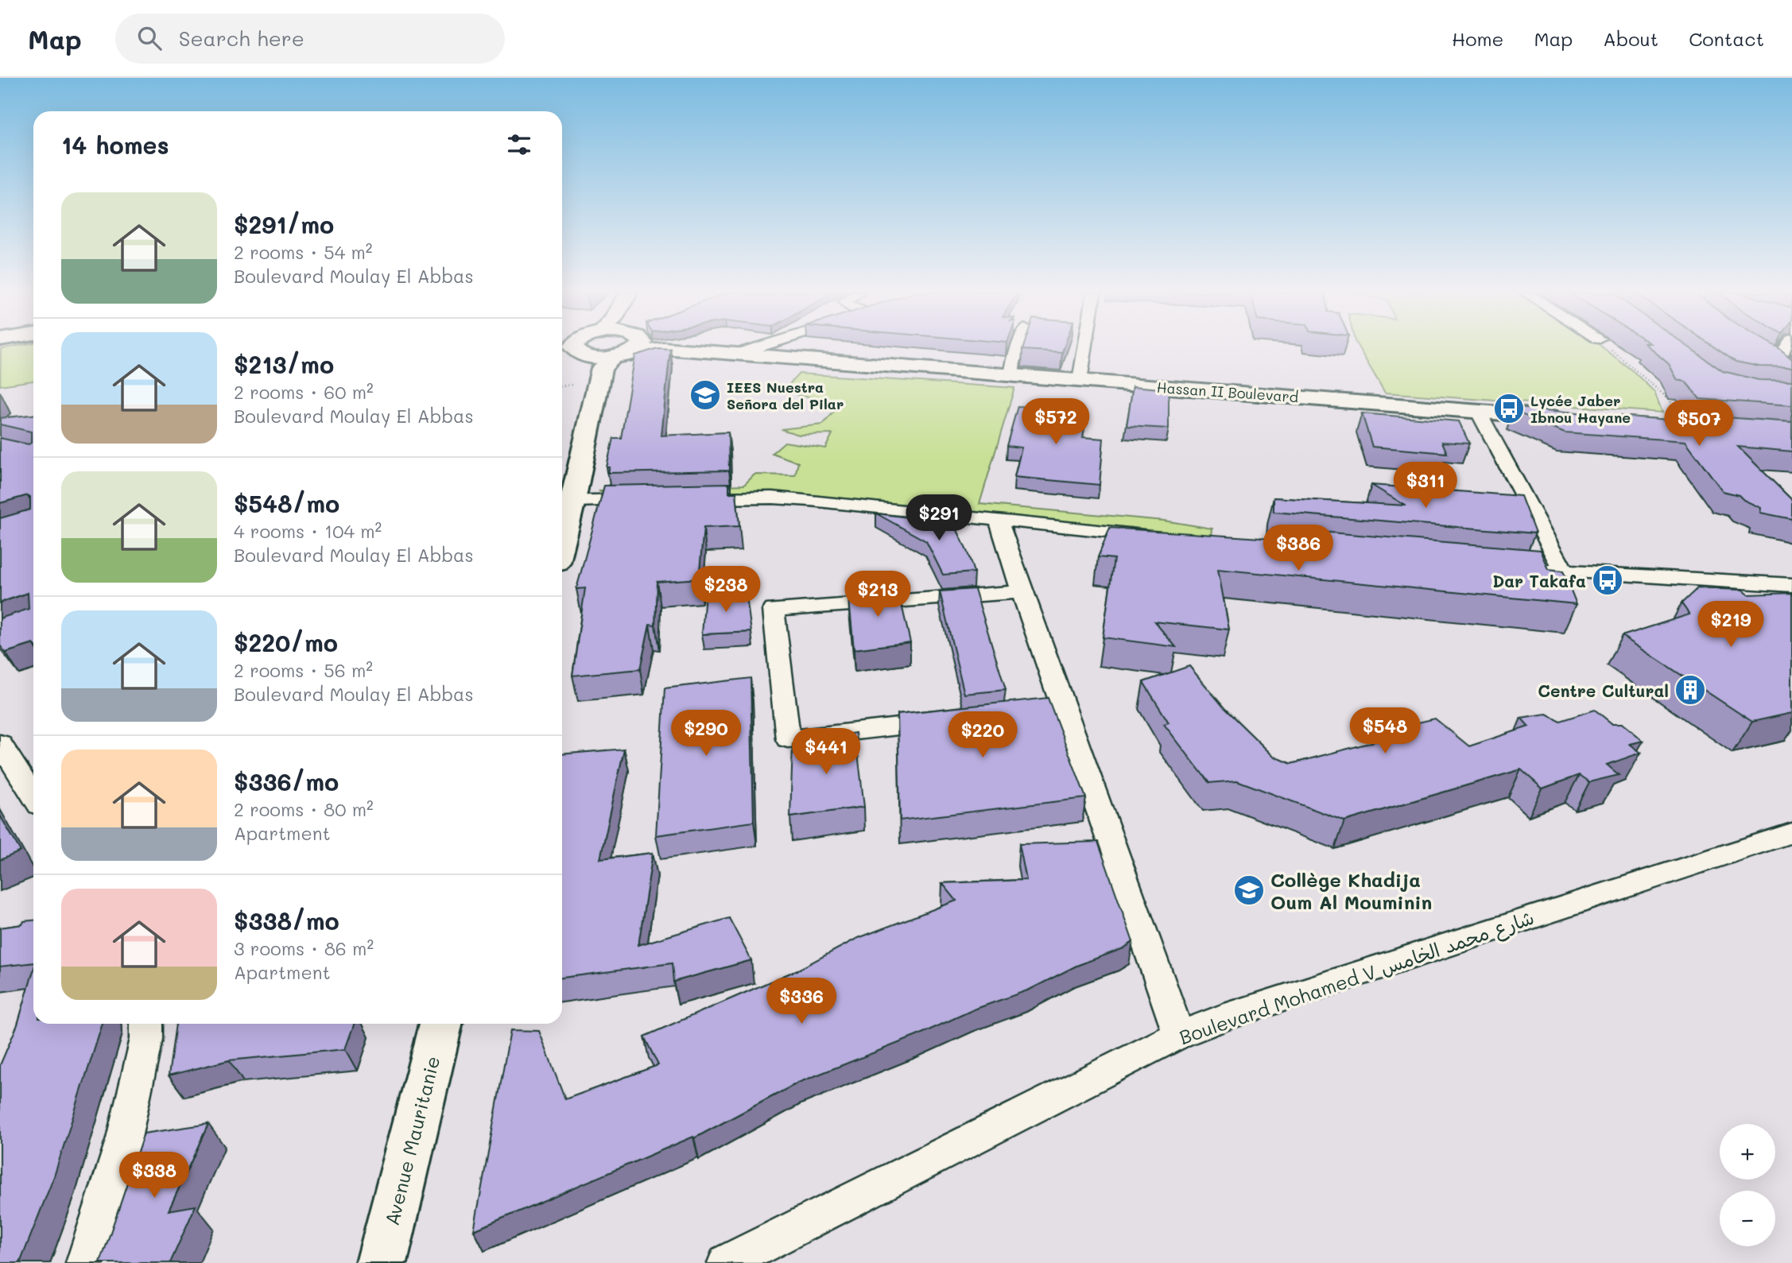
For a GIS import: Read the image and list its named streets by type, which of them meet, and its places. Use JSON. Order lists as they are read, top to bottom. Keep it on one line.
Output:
{"streets":{"main road":["Hassan II Boulevard","Avenue Mauritanie"],"street":["Boulevard Mohamed V شارع محمد الخامس"]},"places":{"school or university":["IEES Nuestra Señora del Pilar","Collège Khadija Oum Al Mouminin"],"bus stop":["Lycée Jaber Ibnou Hayane","Dar Takafa"],"building":["Centre Cultural"]},"page":{"header":"Map","search":"Search here","nav":["Home","Map","About","Contact"],"heading":"14 homes","list":[{"name":"$291/mo","note":"2 rooms · 54 m² · Boulevard Moulay El Abbas"},{"name":"$213/mo","note":"2 rooms · 60 m² · Boulevard Moulay El Abbas"},{"name":"$548/mo","note":"4 rooms · 104 m² · Boulevard Moulay El Abbas"},{"name":"$220/mo","note":"2 rooms · 56 m² · Boulevard Moulay El Abbas"},{"name":"$336/mo","note":"2 rooms · 80 m² · Apartment"},{"name":"$338/mo","note":"3 rooms · 86 m² · Apartment"}],"price":["$572","$507","$311","$291","$386","$238","$213","$219","$548","$290","$220","$441","$336","$338"],"map_buttons":["+","−"]}}
